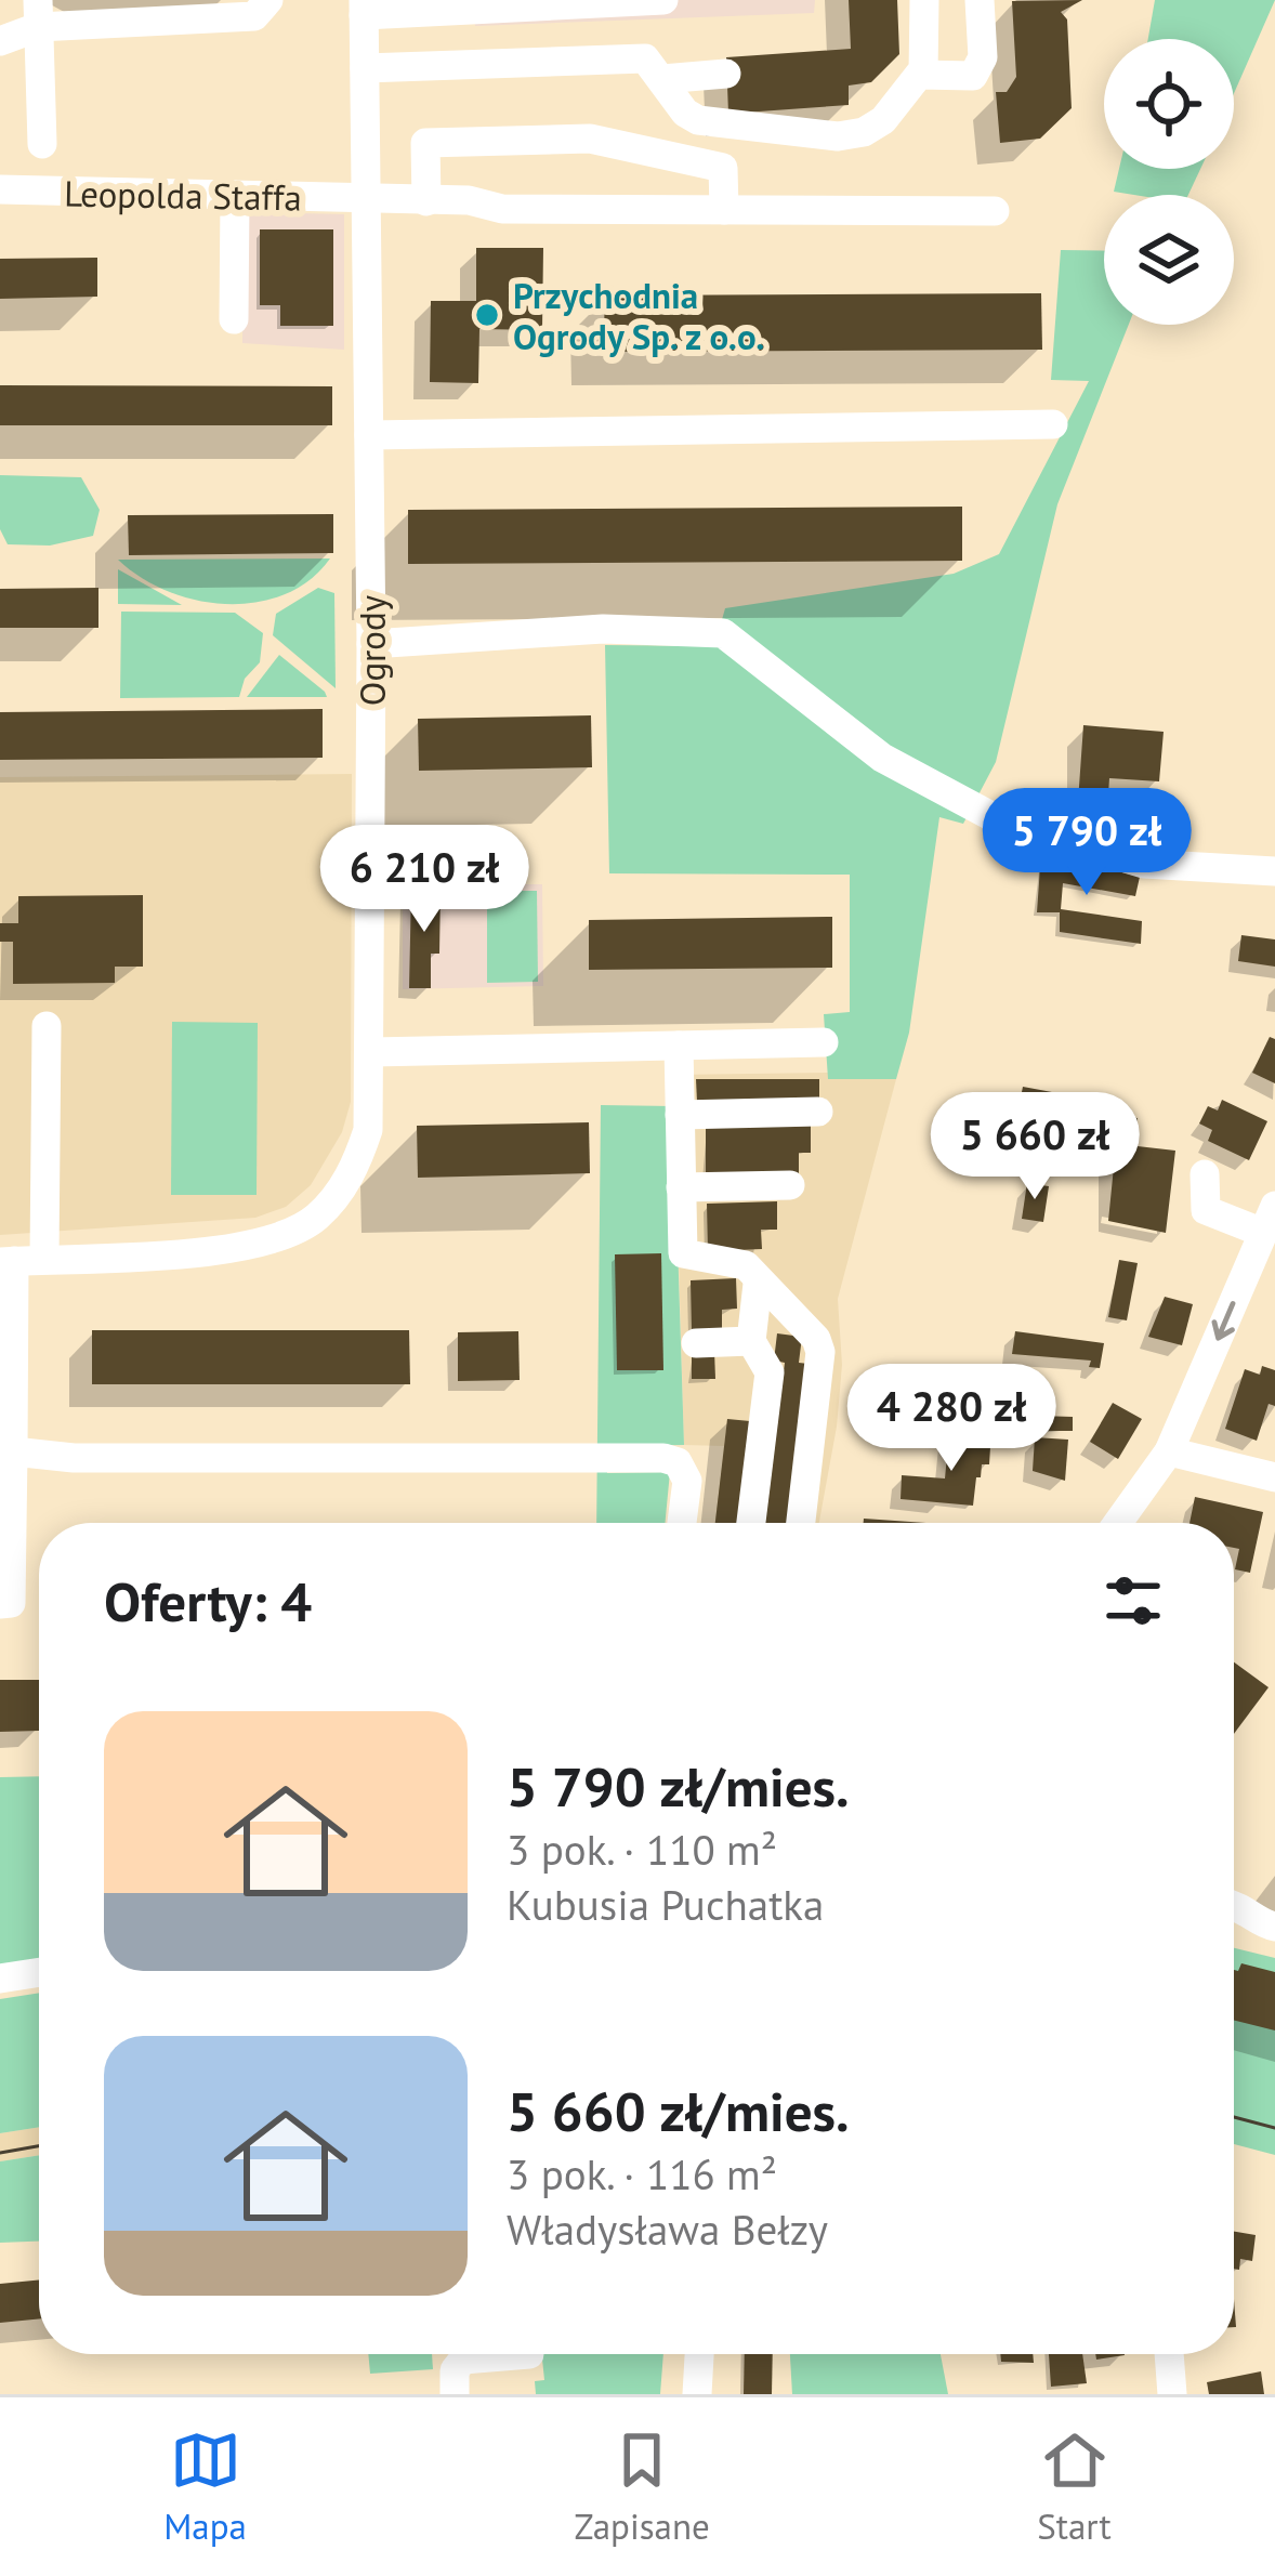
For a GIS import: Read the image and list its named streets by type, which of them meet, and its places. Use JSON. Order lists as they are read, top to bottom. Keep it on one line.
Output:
{"streets":{"street":["Leopolda Staffa","Ogrody"]},"crossings":[["Leopolda Staffa","Ogrody"]],"places":["Przychodnia Ogrody Sp. z o.o."],"page":{"price":["5 790 zł","6 210 zł","5 660 zł","4 280 zł"],"heading":"Oferty: 4","list":[{"name":"5 790 zł/mies.","note":"3 pok. · 110 m² · Kubusia Puchatka"},{"name":"5 660 zł/mies.","note":"3 pok. · 116 m² · Władysława Bełzy"}],"tabs":["Mapa","Zapisane","Start"]}}
